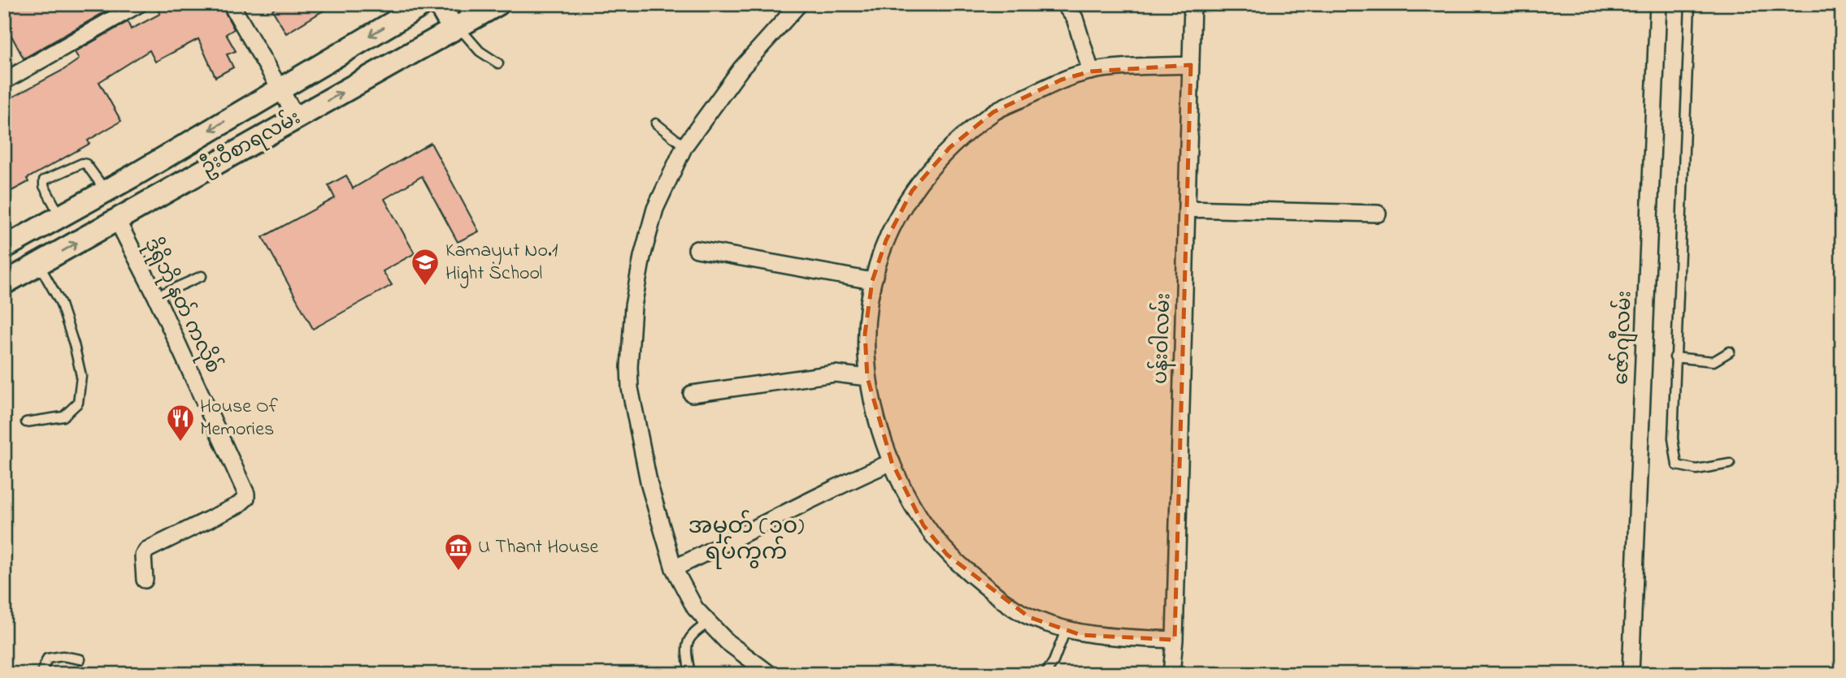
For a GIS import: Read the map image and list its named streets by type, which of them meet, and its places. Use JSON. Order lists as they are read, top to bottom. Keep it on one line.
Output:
{"streets":{"main road":["ဦးဝီစာရလမ်း"],"street":["ဒိုရိုဘို နတ် ကလိုစ်","ဇော်ဂျီလမ်း","ပန်းဝါလမ်း"]},"crossings":[["ဦးဝီစာရလမ်း","ဒိုရိုဘို နတ် ကလိုစ်"]],"districts":["အမှတ် (၁၀) ရပ်ကွက်"],"places":{"school or university":["Kamayut No.1 Hight School"],"restaurant":["House Of Memories"],"museum":["U Thant House"]}}
